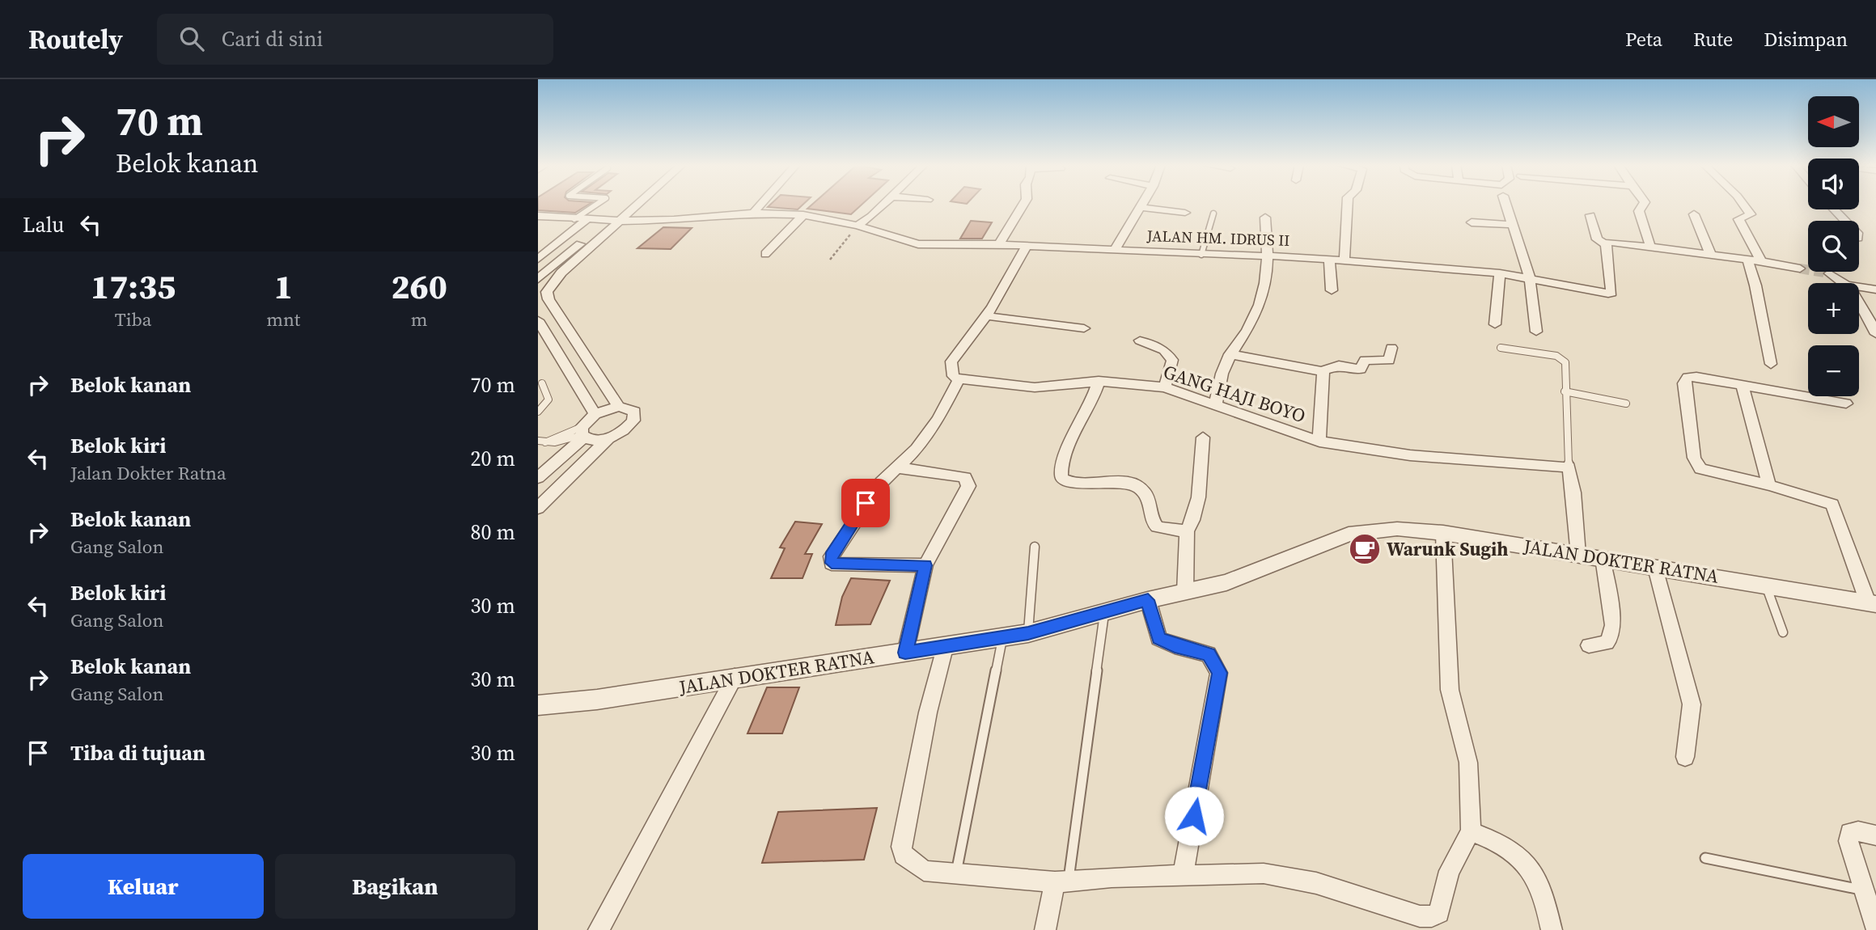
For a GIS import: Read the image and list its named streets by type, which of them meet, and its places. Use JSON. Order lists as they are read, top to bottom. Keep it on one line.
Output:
{"streets":{"street":["JALAN HM. IDRUS II","GANG HAJI BOYO","JALAN DOKTER RATNA"]},"places":{"cafe":["Warunk Sugih"]},"north":"left","page":{"header":"Routely","search":"Cari di sini","nav":["Peta","Rute","Disimpan"],"turn":["70 m","Belok kanan"],"map_buttons":["+","−"],"then":"Lalu","eta":["17:35","Tiba","1","mnt","260","m"],"list":[{"name":"Belok kanan","value":"70 m"},{"name":"Belok kiri","note":"Jalan Dokter Ratna","value":"20 m"},{"name":"Belok kanan","note":"Gang Salon","value":"80 m"},{"name":"Belok kiri","note":"Gang Salon","value":"30 m"},{"name":"Belok kanan","note":"Gang Salon","value":"30 m"},{"name":"Tiba di tujuan","value":"30 m"}],"buttons":["Keluar","Bagikan"]}}
